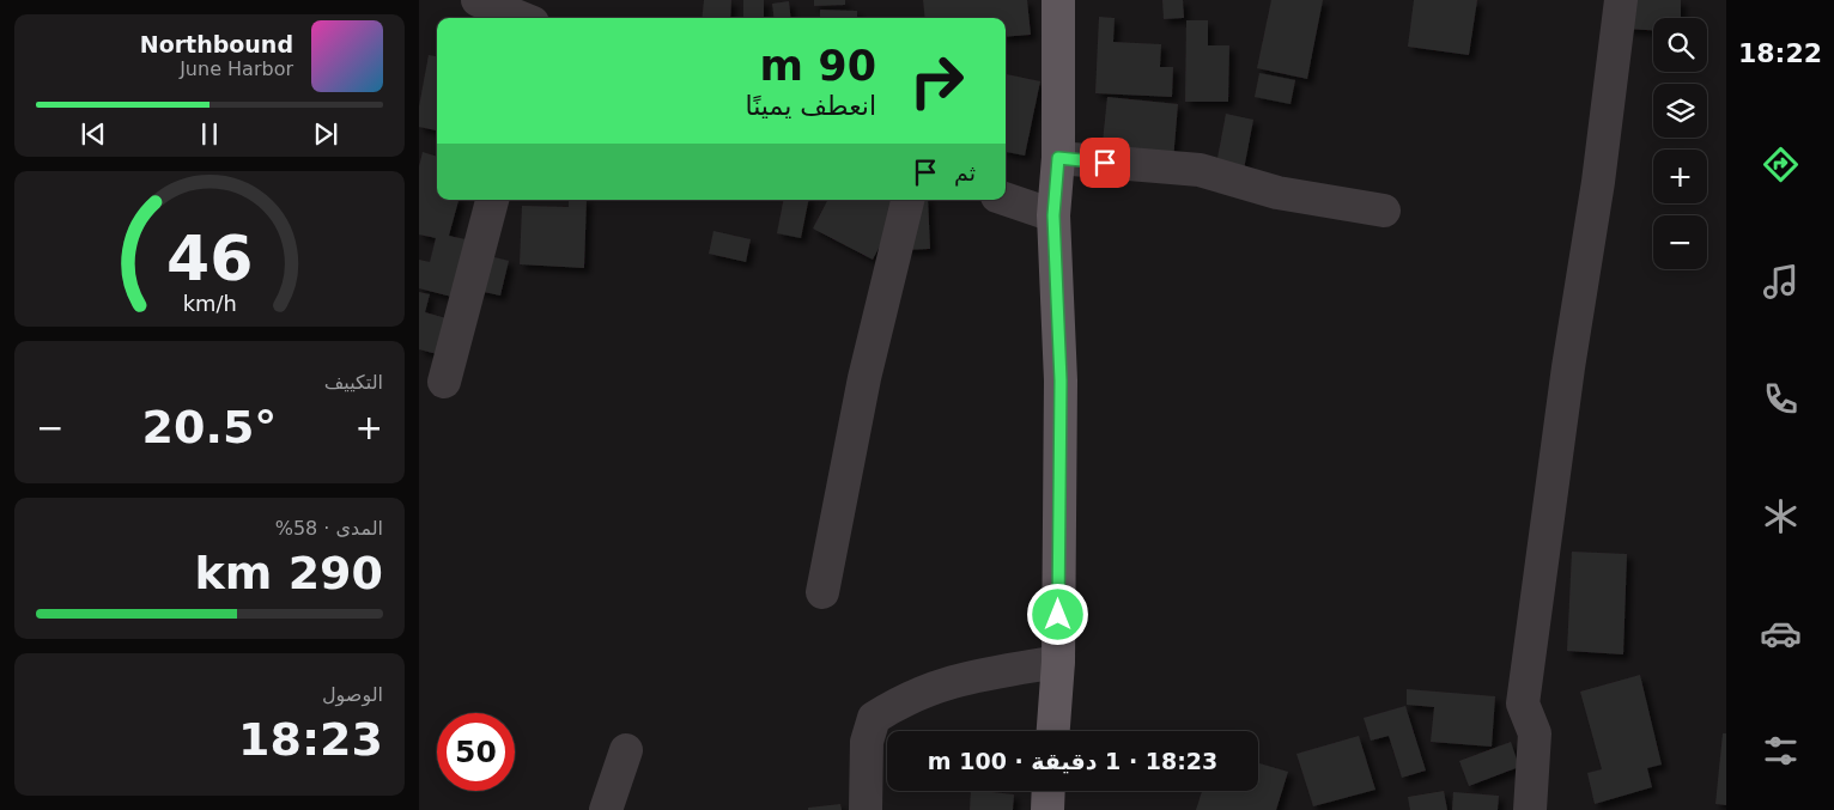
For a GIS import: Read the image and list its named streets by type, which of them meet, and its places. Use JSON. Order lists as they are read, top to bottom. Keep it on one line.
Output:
{"page":{"tabs":"18:22","map_buttons":["+","−"],"turn":["90 m","انعطف يمينًا"],"song":["Northbound","June Harbor"],"then":"ثم","tile":["التكييف",["المدى · 58%","290 km"],["الوصول","18:23"]],"heat":["−","20.5°","+"],"limit":"50","trip":"18:23 · 1 دقيقة · 100 m","gauge":["46","km/h"]}}
